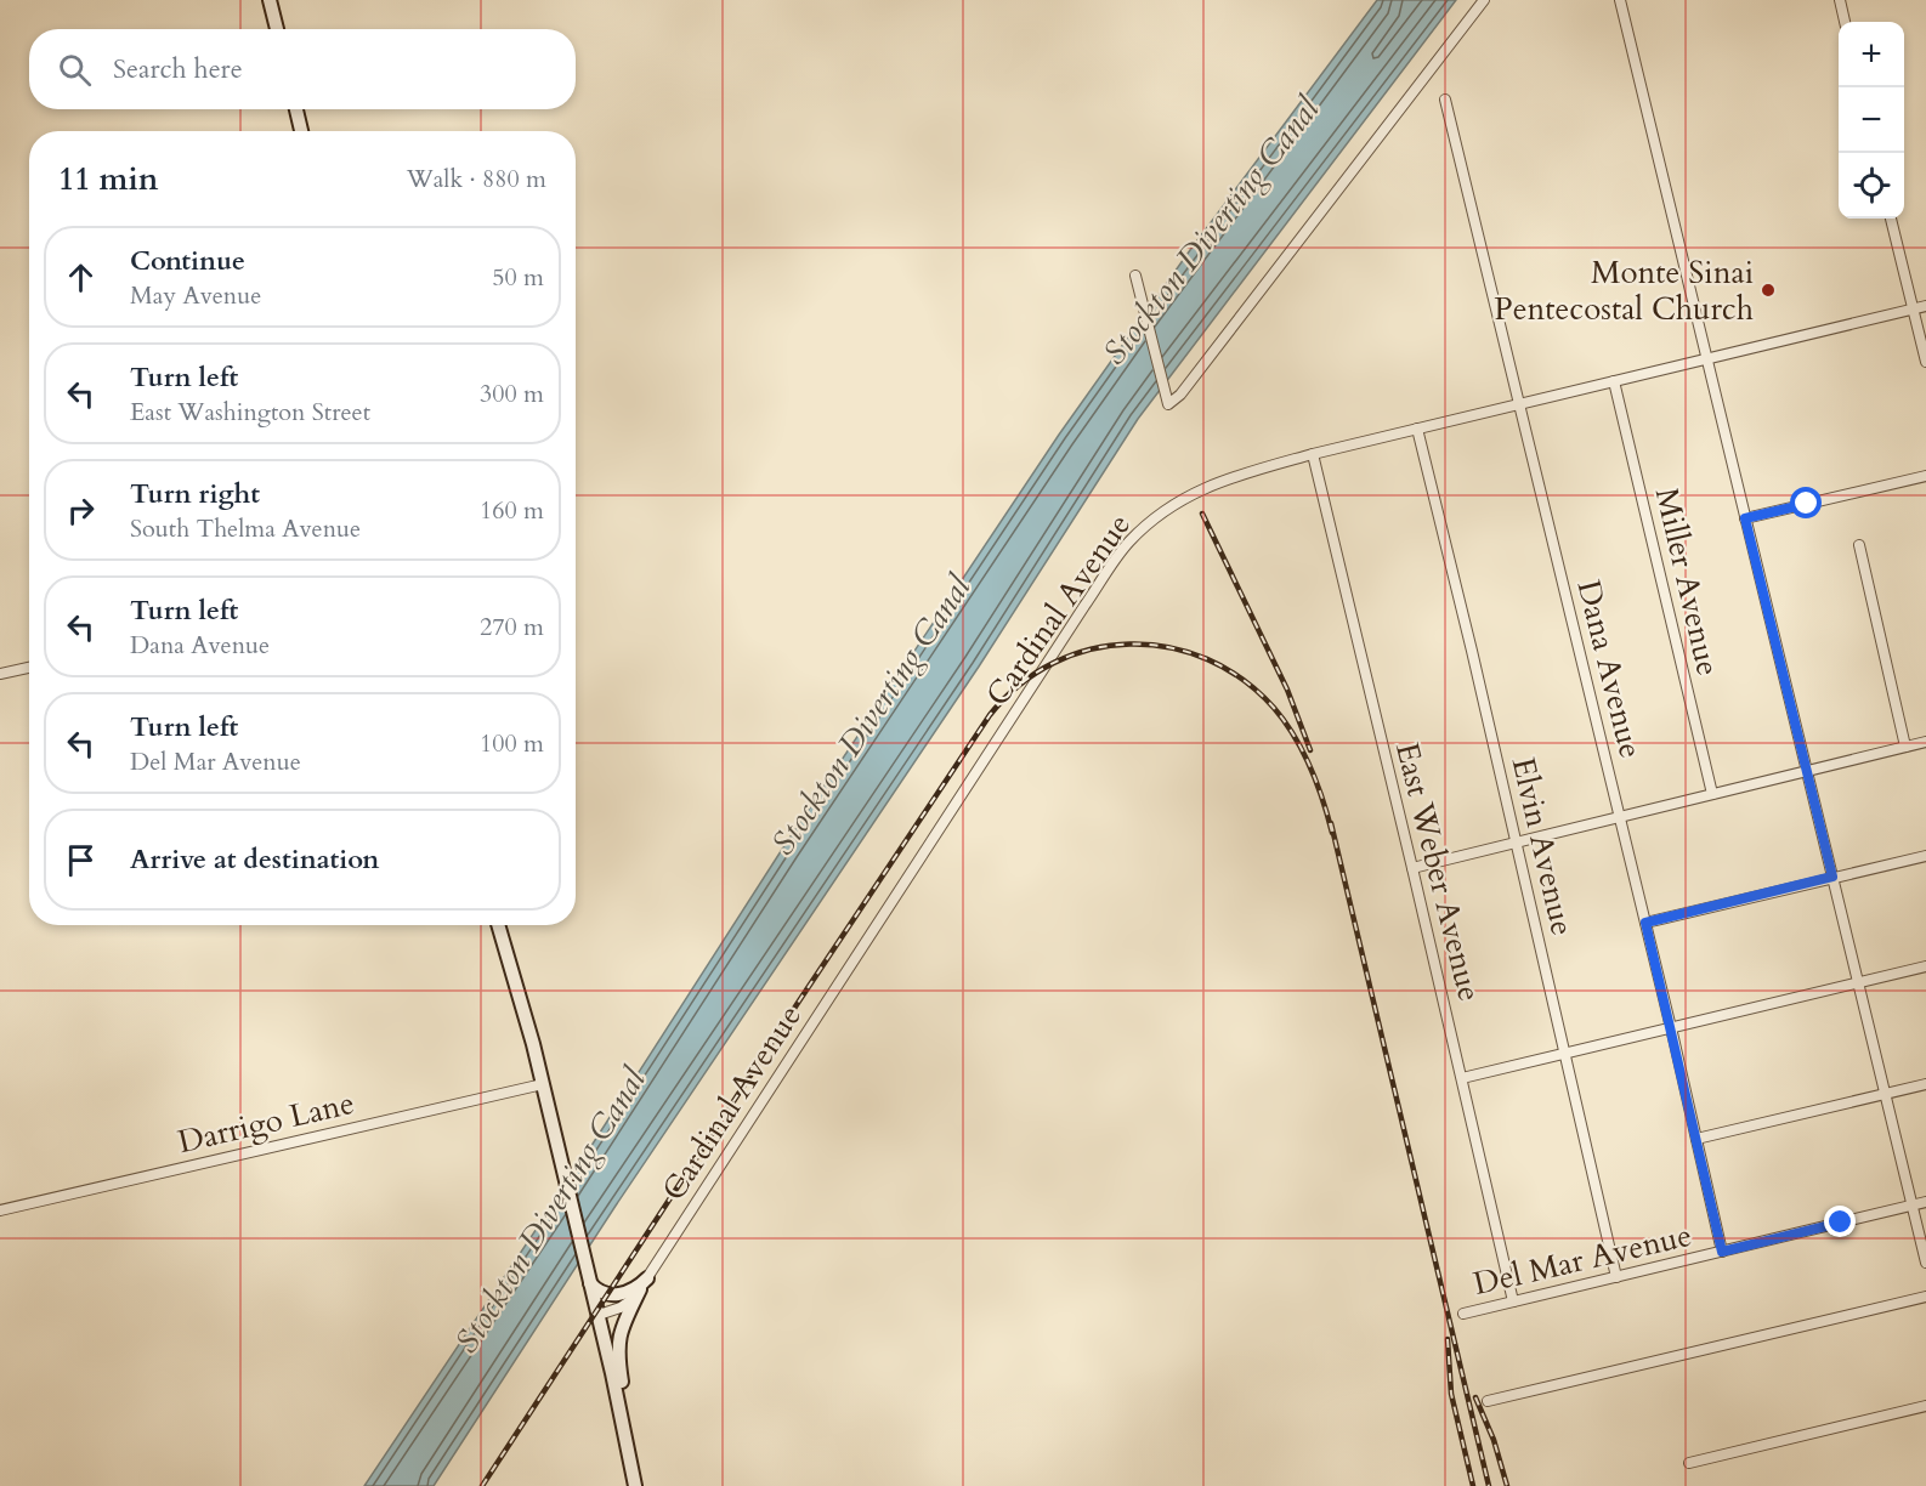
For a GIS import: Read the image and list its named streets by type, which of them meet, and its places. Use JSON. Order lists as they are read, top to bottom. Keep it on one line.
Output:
{"streets":{"street":["Miller Avenue","Cardinal Avenue","Dana Avenue","Elvin Avenue","East Weber Avenue","Darrigo Lane","Del Mar Avenue"]},"crossings":[["Miller Avenue","Cardinal Avenue"],["Cardinal Avenue","Dana Avenue"],["Cardinal Avenue","Elvin Avenue"],["Cardinal Avenue","East Weber Avenue"],["Dana Avenue","Del Mar Avenue"],["Elvin Avenue","Del Mar Avenue"],["East Weber Avenue","Del Mar Avenue"]],"water":["Stockton Diverting Canal"],"places":["Monte Sinai Pentecostal Church"],"page":{"map_buttons":["+","−"],"search":"Search here","heading":["11 min","Walk · 880 m"],"list":[["Continue","May Avenue","50 m"],["Turn left","East Washington Street","300 m"],["Turn right","South Thelma Avenue","160 m"],["Turn left","Dana Avenue","270 m"],["Turn left","Del Mar Avenue","100 m"],"Arrive at destination"]}}
